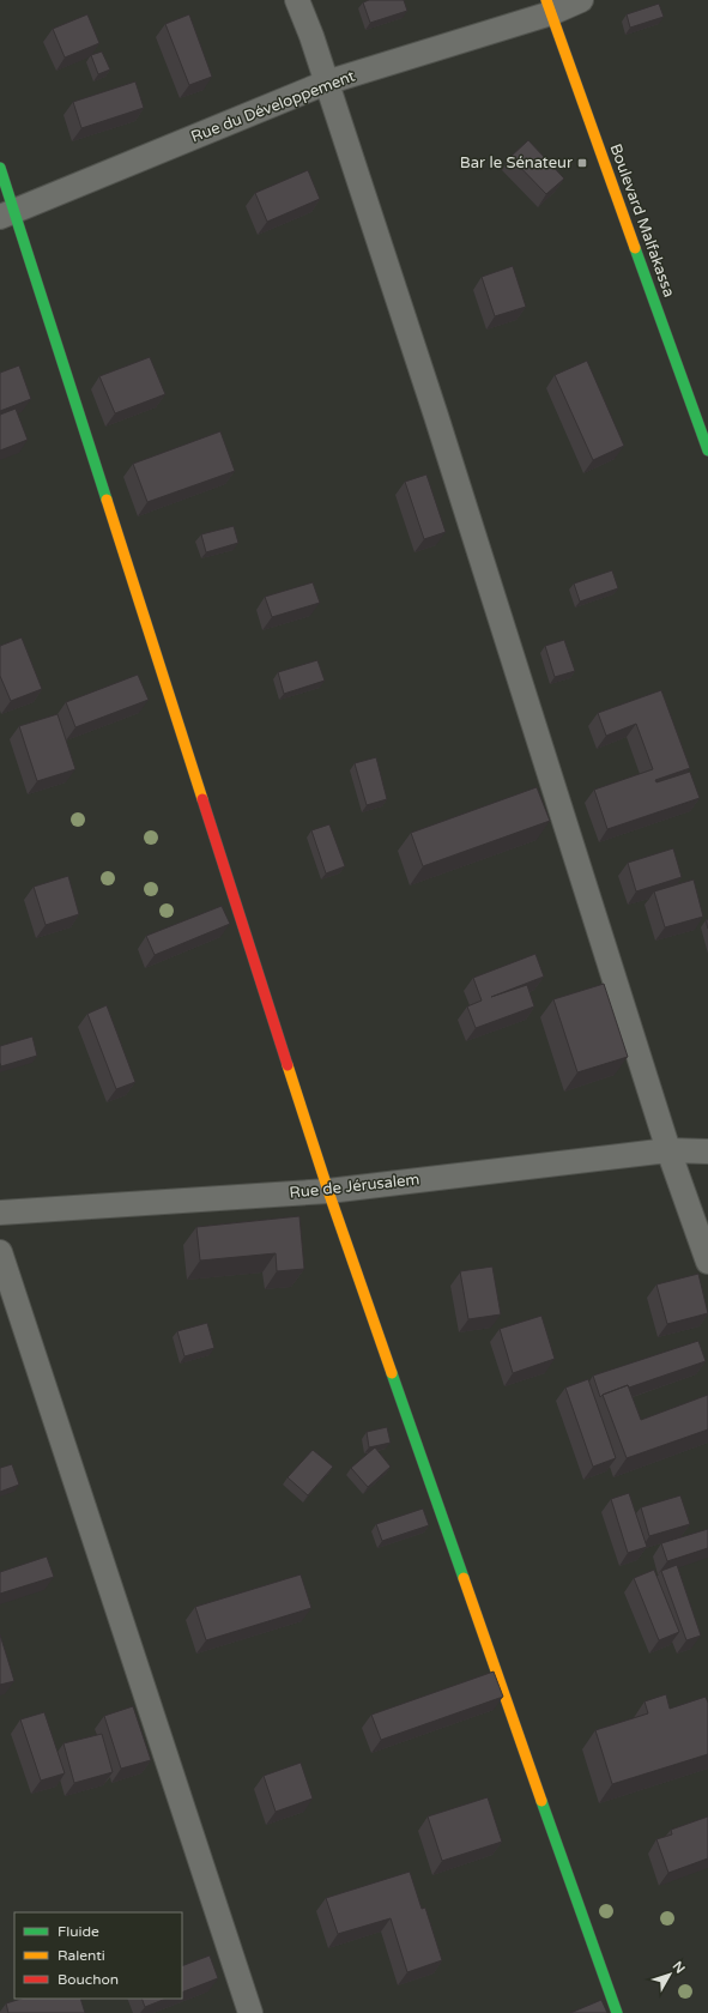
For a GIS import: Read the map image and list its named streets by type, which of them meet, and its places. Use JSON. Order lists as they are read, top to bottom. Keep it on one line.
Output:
{"streets":{"street":["Rue du Développement","Boulevard Malfakassa","Rue de Jérusalem"]},"crossings":[["Rue du Développement","Boulevard Malfakassa"]],"places":{"transit":["Bar le Sénateur"]},"legend":["Fluide","Ralenti","Bouchon"],"north":"top right"}
